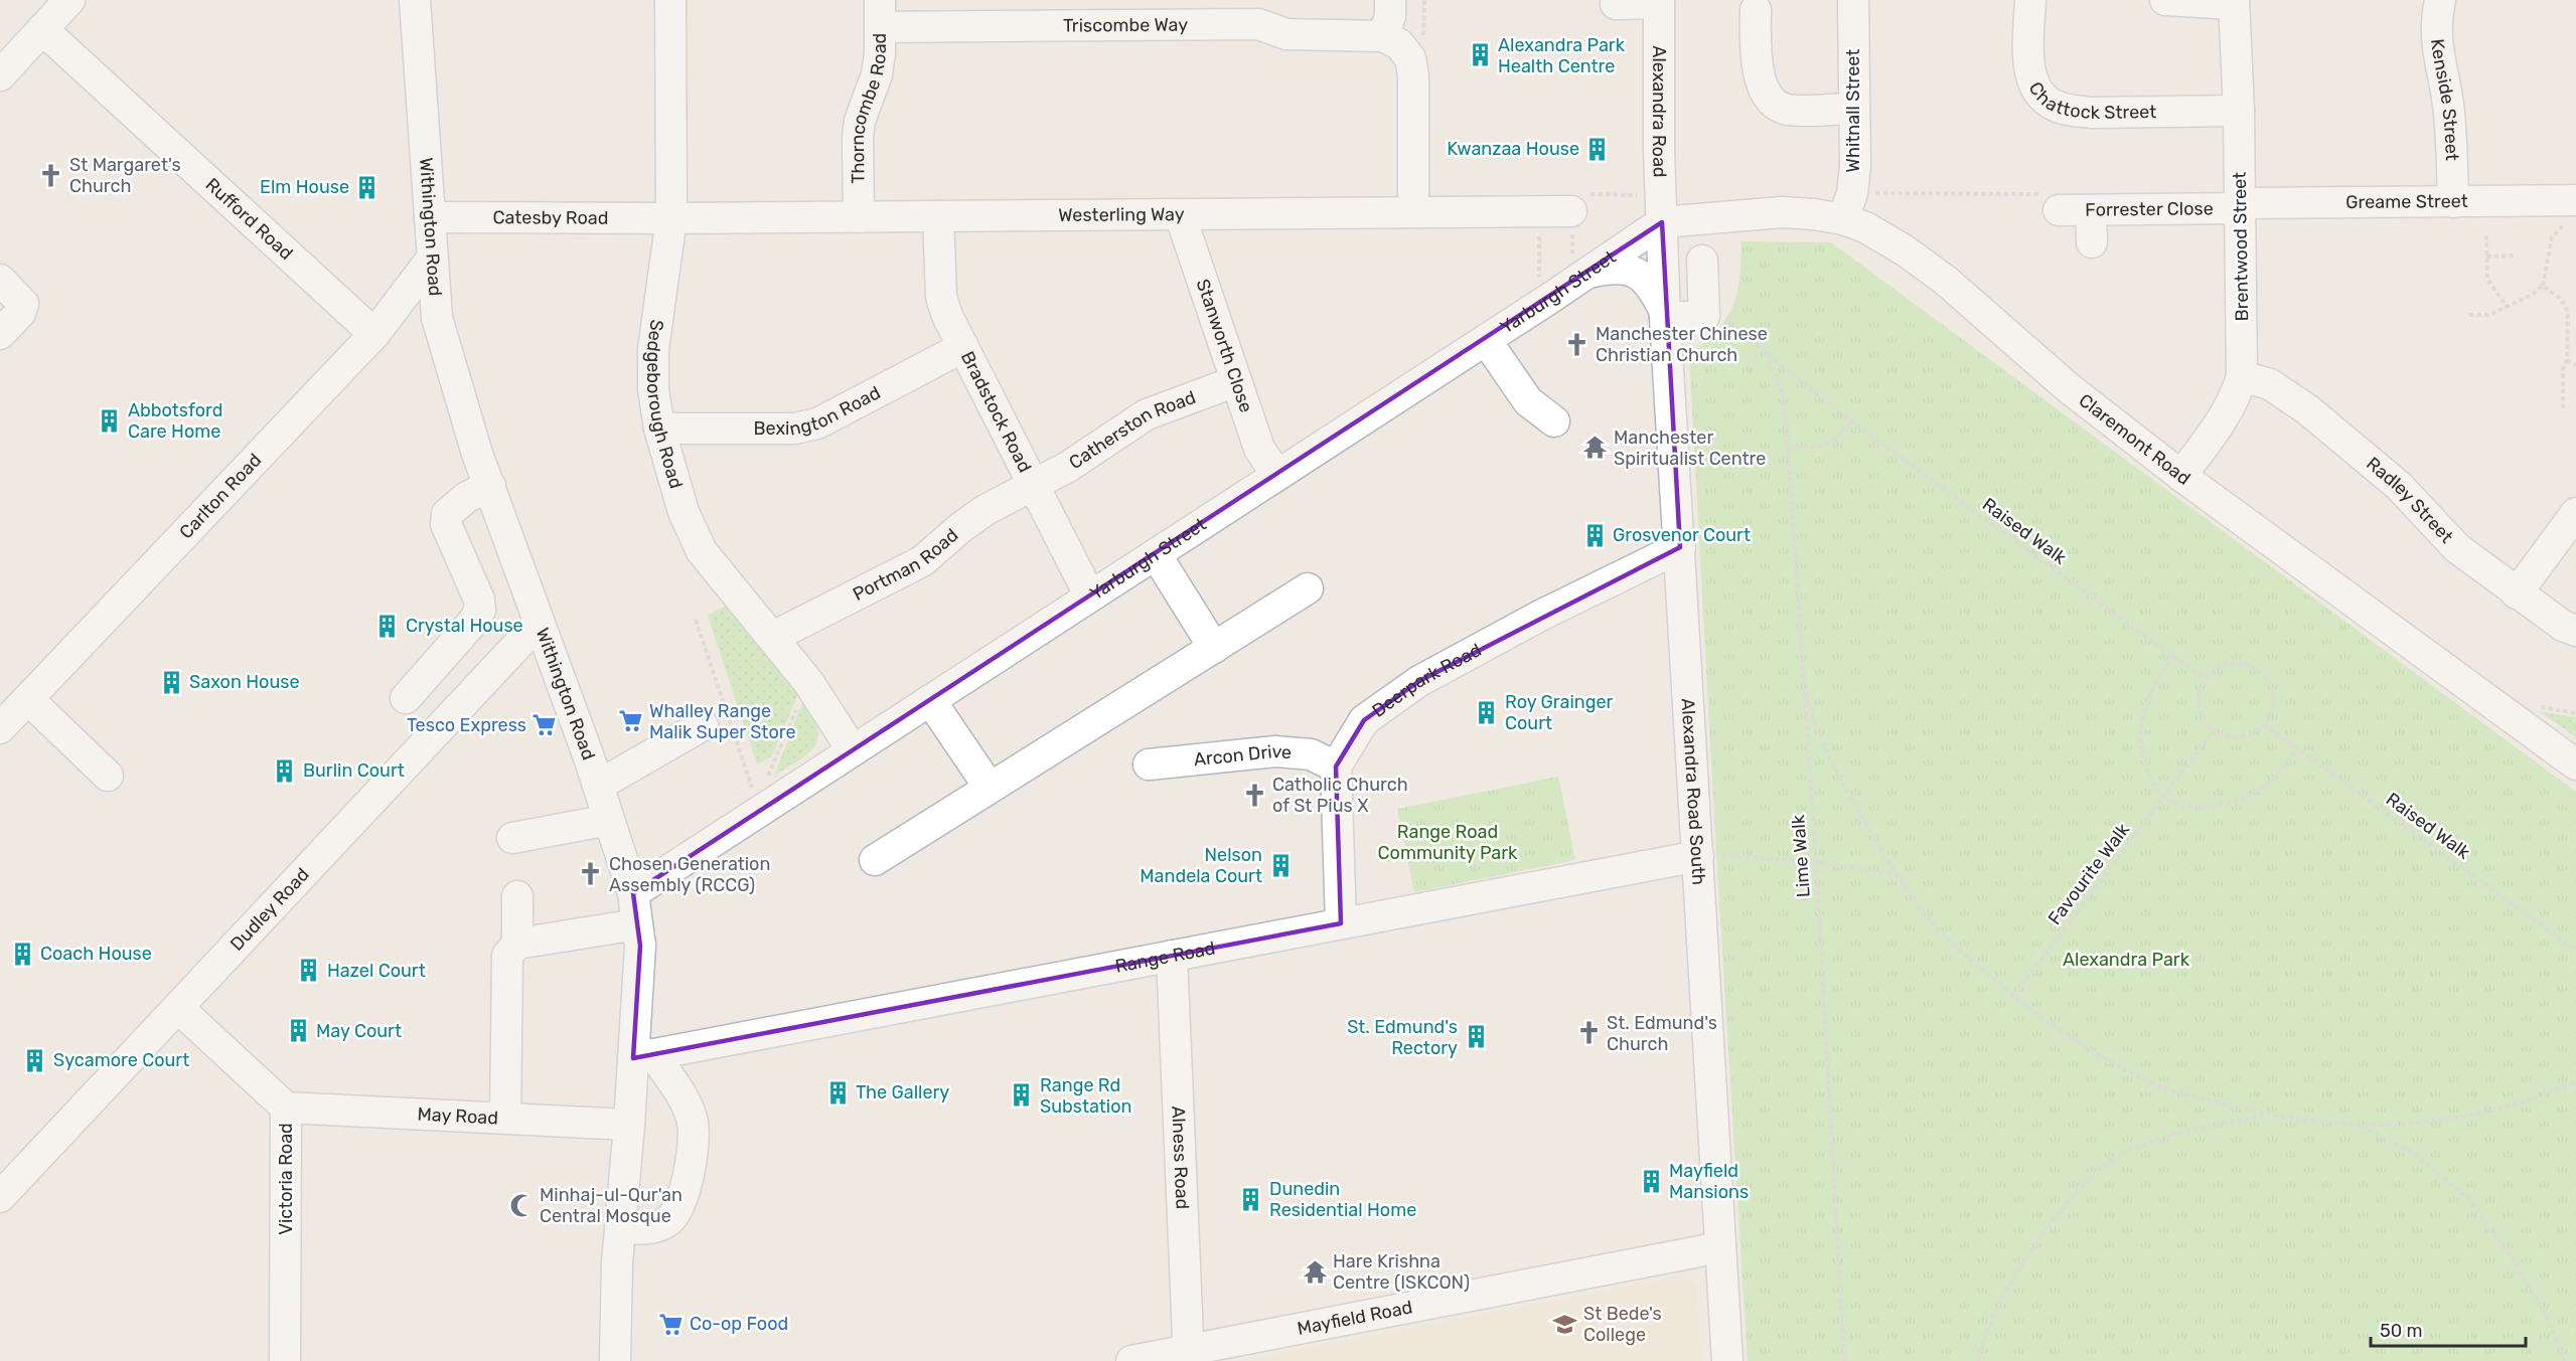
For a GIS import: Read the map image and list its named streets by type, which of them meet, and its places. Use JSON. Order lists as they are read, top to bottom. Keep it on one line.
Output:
{"streets":{"street":["Triscombe Way","Chattock Street","Kenside Street","Thorncombe Road","Whitnall Street","Alexandra Road","Greame Street","Forrester Close","Westerling Way","Catesby Road","Rufford Road","Withington Road","Brentwood Street","Yarburgh Street","Stanworth Close","Sedgeborough Road","Bexington Road","Bradstock Road","Catherston Road","Claremont Road","Carlton Road","Radley Street","Portman Road","Deerpark Road","Arcon Drive","Alexandra Road South","Dudley Road","Range Road","May Road","Alness Road","Victoria Road","Mayfield Road"],"path":["Raised Walk","Lime Walk","Favourite Walk"]},"crossings":[["Triscombe Way","Thorncombe Road"],["Chattock Street","Brentwood Street"],["Kenside Street","Greame Street"],["Thorncombe Road","Westerling Way"],["Whitnall Street","Claremont Road"],["Alexandra Road","Yarburgh Street"],["Alexandra Road","Claremont Road"],["Alexandra Road","Alexandra Road South"],["Greame Street","Forrester Close"],["Greame Street","Brentwood Street"],["Forrester Close","Brentwood Street"],["Westerling Way","Catesby Road"],["Westerling Way","Stanworth Close"],["Westerling Way","Sedgeborough Road"],["Westerling Way","Bradstock Road"],["Catesby Road","Withington Road"],["Catesby Road","Sedgeborough Road"],["Rufford Road","Carlton Road"],["Withington Road","Yarburgh Street"],["Withington Road","Carlton Road"],["Withington Road","Dudley Road"],["Withington Road","Range Road"],["Withington Road","May Road"],["Brentwood Street","Claremont Road"],["Brentwood Street","Radley Street"],["Yarburgh Street","Stanworth Close"],["Yarburgh Street","Sedgeborough Road"],["Yarburgh Street","Bradstock Road"],["Yarburgh Street","Claremont Road"],["Yarburgh Street","Alexandra Road South"],["Stanworth Close","Catherston Road"],["Sedgeborough Road","Bexington Road"],["Sedgeborough Road","Portman Road"],["Bexington Road","Bradstock Road"],["Bradstock Road","Catherston Road"],["Bradstock Road","Portman Road"],["Catherston Road","Portman Road"],["Claremont Road","Alexandra Road South"],["Raised Walk","Lime Walk"],["Raised Walk","Favourite Walk"],["Deerpark Road","Arcon Drive"],["Deerpark Road","Alexandra Road South"],["Alexandra Road South","Range Road"],["Alexandra Road South","Mayfield Road"],["Dudley Road","Victoria Road"],["Range Road","Alness Road"],["May Road","Victoria Road"],["Alness Road","Mayfield Road"]],"parks":["Range Road Community Park","Alexandra Park"],"places":{"building":["Alexandra Park Health Centre","Kwanzaa House","Elm House","Abbotsford Care Home","Grosvenor Court","Crystal House","Saxon House","Roy Grainger Court","Burlin Court","Nelson Mandela Court","Coach House","Hazel Court","May Court","St. Edmund's Rectory","Sycamore Court","The Gallery","Range Rd Substation","Mayfield Mansions","Dunedin Residential Home"],"church":["St Margaret's Church","Manchester Chinese Christian Church","Catholic Church of St Pius X","Chosen Generation Assembly (RCCG)","St. Edmund's Church"],"temple":["Manchester Spiritualist Centre","Hare Krishna Centre (ISKCON)"],"supermarket":["Whalley Range Malik Super Store","Tesco Express","Co-op Food"],"mosque":["Minhaj-ul-Qur'an Central Mosque"],"school or university":["St Bede's College"]},"scale_bar":"50 m"}
